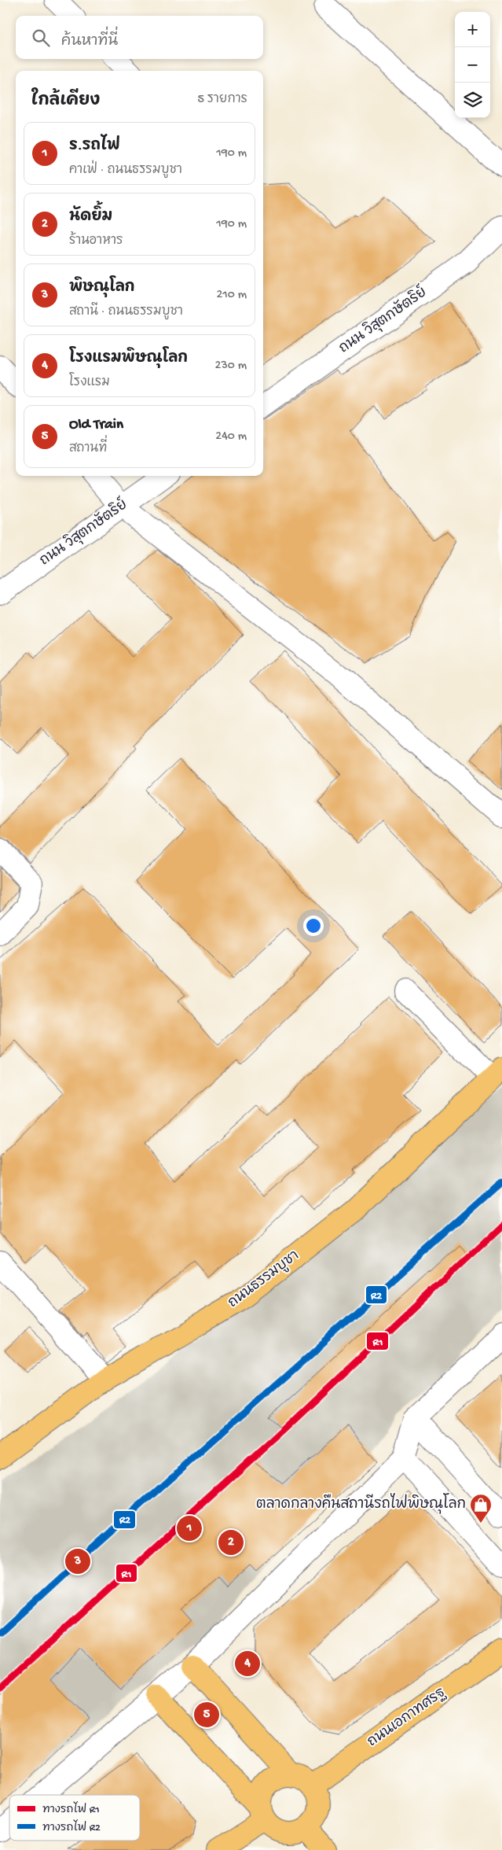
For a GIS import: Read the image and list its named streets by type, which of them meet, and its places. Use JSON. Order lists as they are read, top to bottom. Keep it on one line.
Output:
{"streets":{"main road":["ถนนธรรมบูชา","ถนนเอกาทศรฐ"],"street":["ถนน วิสุตกษัตริย์"]},"places":{"shop":["ตลาดกลางคืนสถานีรถไฟพิษณุโลก"]},"lines":["rail line R2","rail line R1"],"legend":["ทางรถไฟ R1","ทางรถไฟ R2"],"page":{"map_buttons":["+","−"],"search":"ค้นหาที่นี่","heading":["ใกล้เคียง","5 รายการ"],"list":[{"mark":"1","name":"ร.รถไฟ","note":"คาเฟ่ · ถนนธรรมบูชา","value":"190 m"},{"mark":"2","name":"นัดยิ้ม","note":"ร้านอาหาร","value":"190 m"},{"mark":"3","name":"พิษณุโลก","note":"สถานี · ถนนธรรมบูชา","value":"210 m"},{"mark":"4","name":"โรงแรมพิษณุโลก","note":"โรงแรม","value":"230 m"},{"mark":"5","name":"Old Train","note":"สถานที่","value":"240 m"}],"pins":["1","2","3","4","5"]}}
